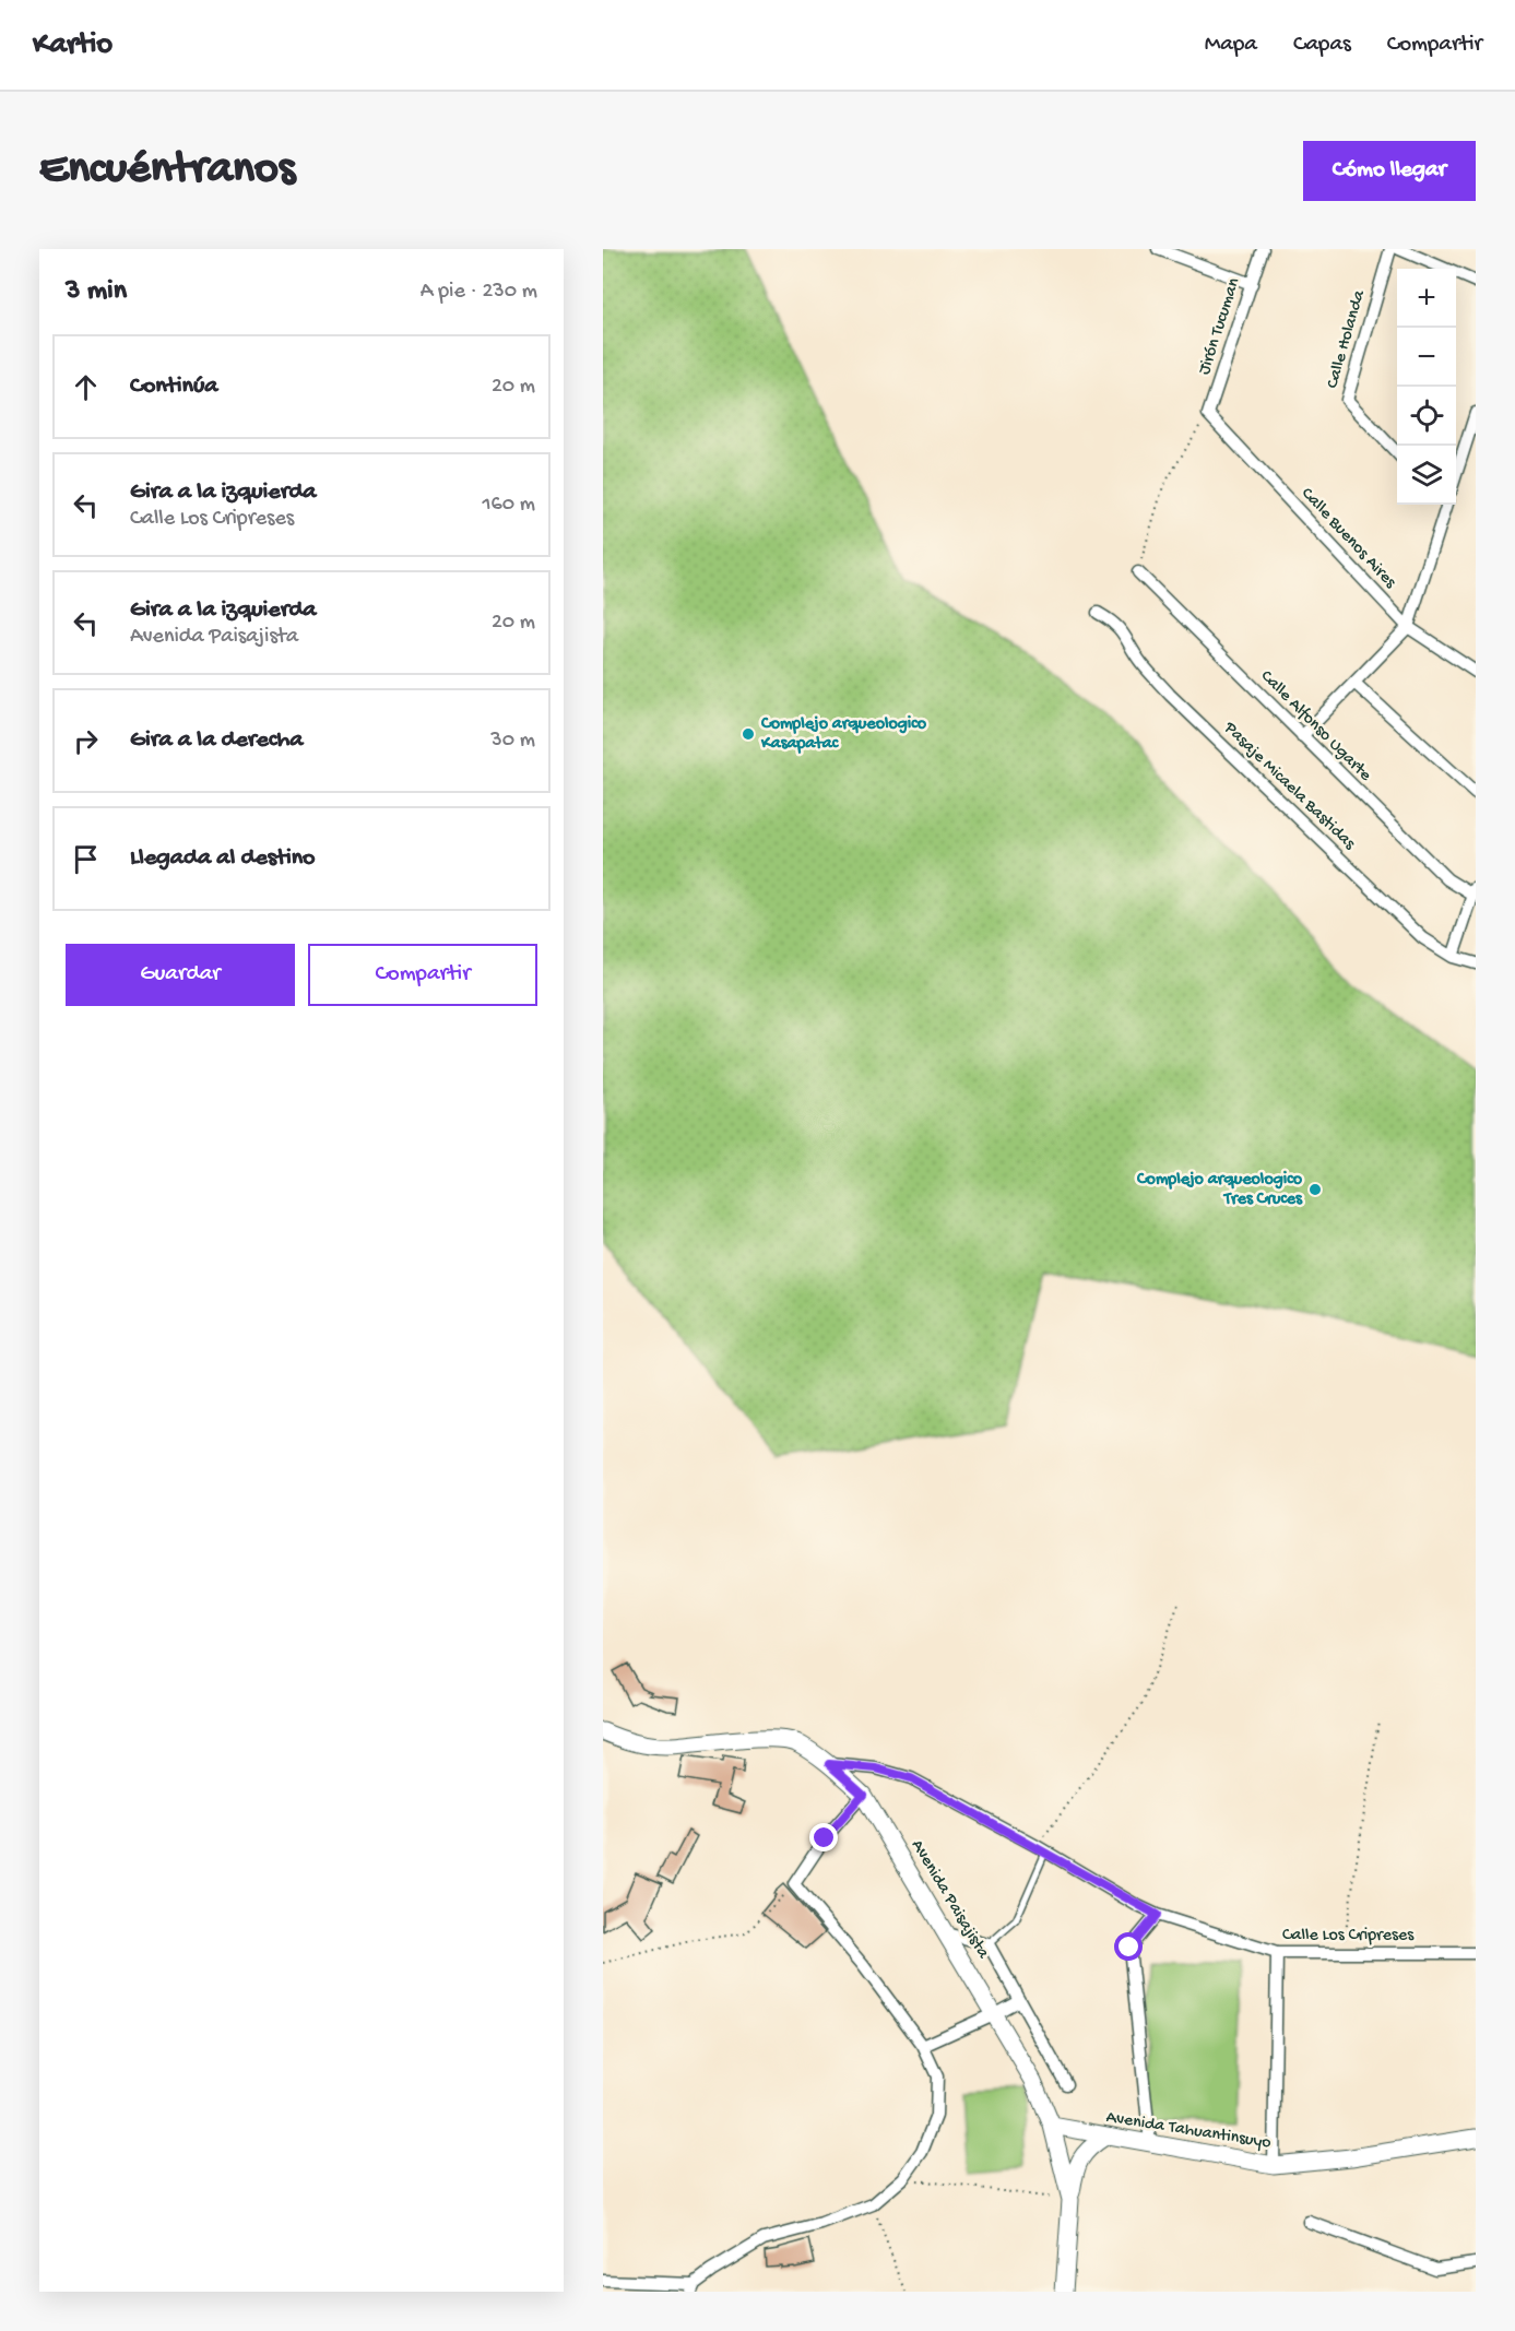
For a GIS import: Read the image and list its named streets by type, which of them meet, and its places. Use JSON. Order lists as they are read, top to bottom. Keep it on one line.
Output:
{"streets":{"main road":["Avenida Paisajista","Avenida Tahuantinsuyo"],"street":["Jirón Tucuman","Calle Holanda","Calle Buenos Aires","Calle Alfonso Ugarte","Pasaje Micaela Bastidas","Calle Los Cripreses"]},"crossings":[["Jirón Tucuman","Calle Buenos Aires"],["Avenida Paisajista","Calle Los Cripreses"],["Avenida Paisajista","Avenida Tahuantinsuyo"]],"places":["Complejo arqueologico Kasapatac","Complejo arqueologico Tres Cruces"],"page":{"header":"Kartio","nav":["Mapa","Capas","Compartir"],"buttons":["Cómo llegar",["Guardar","Compartir"]],"title":"Encuéntranos","heading":["3 min","A pie · 230 m"],"map_buttons":["+","−"],"list":[["Continúa","20 m"],["Gira a la izquierda","Calle Los Cripreses","160 m"],["Gira a la izquierda","Avenida Paisajista","20 m"],["Gira a la derecha","30 m"],"Llegada al destino"]}}
